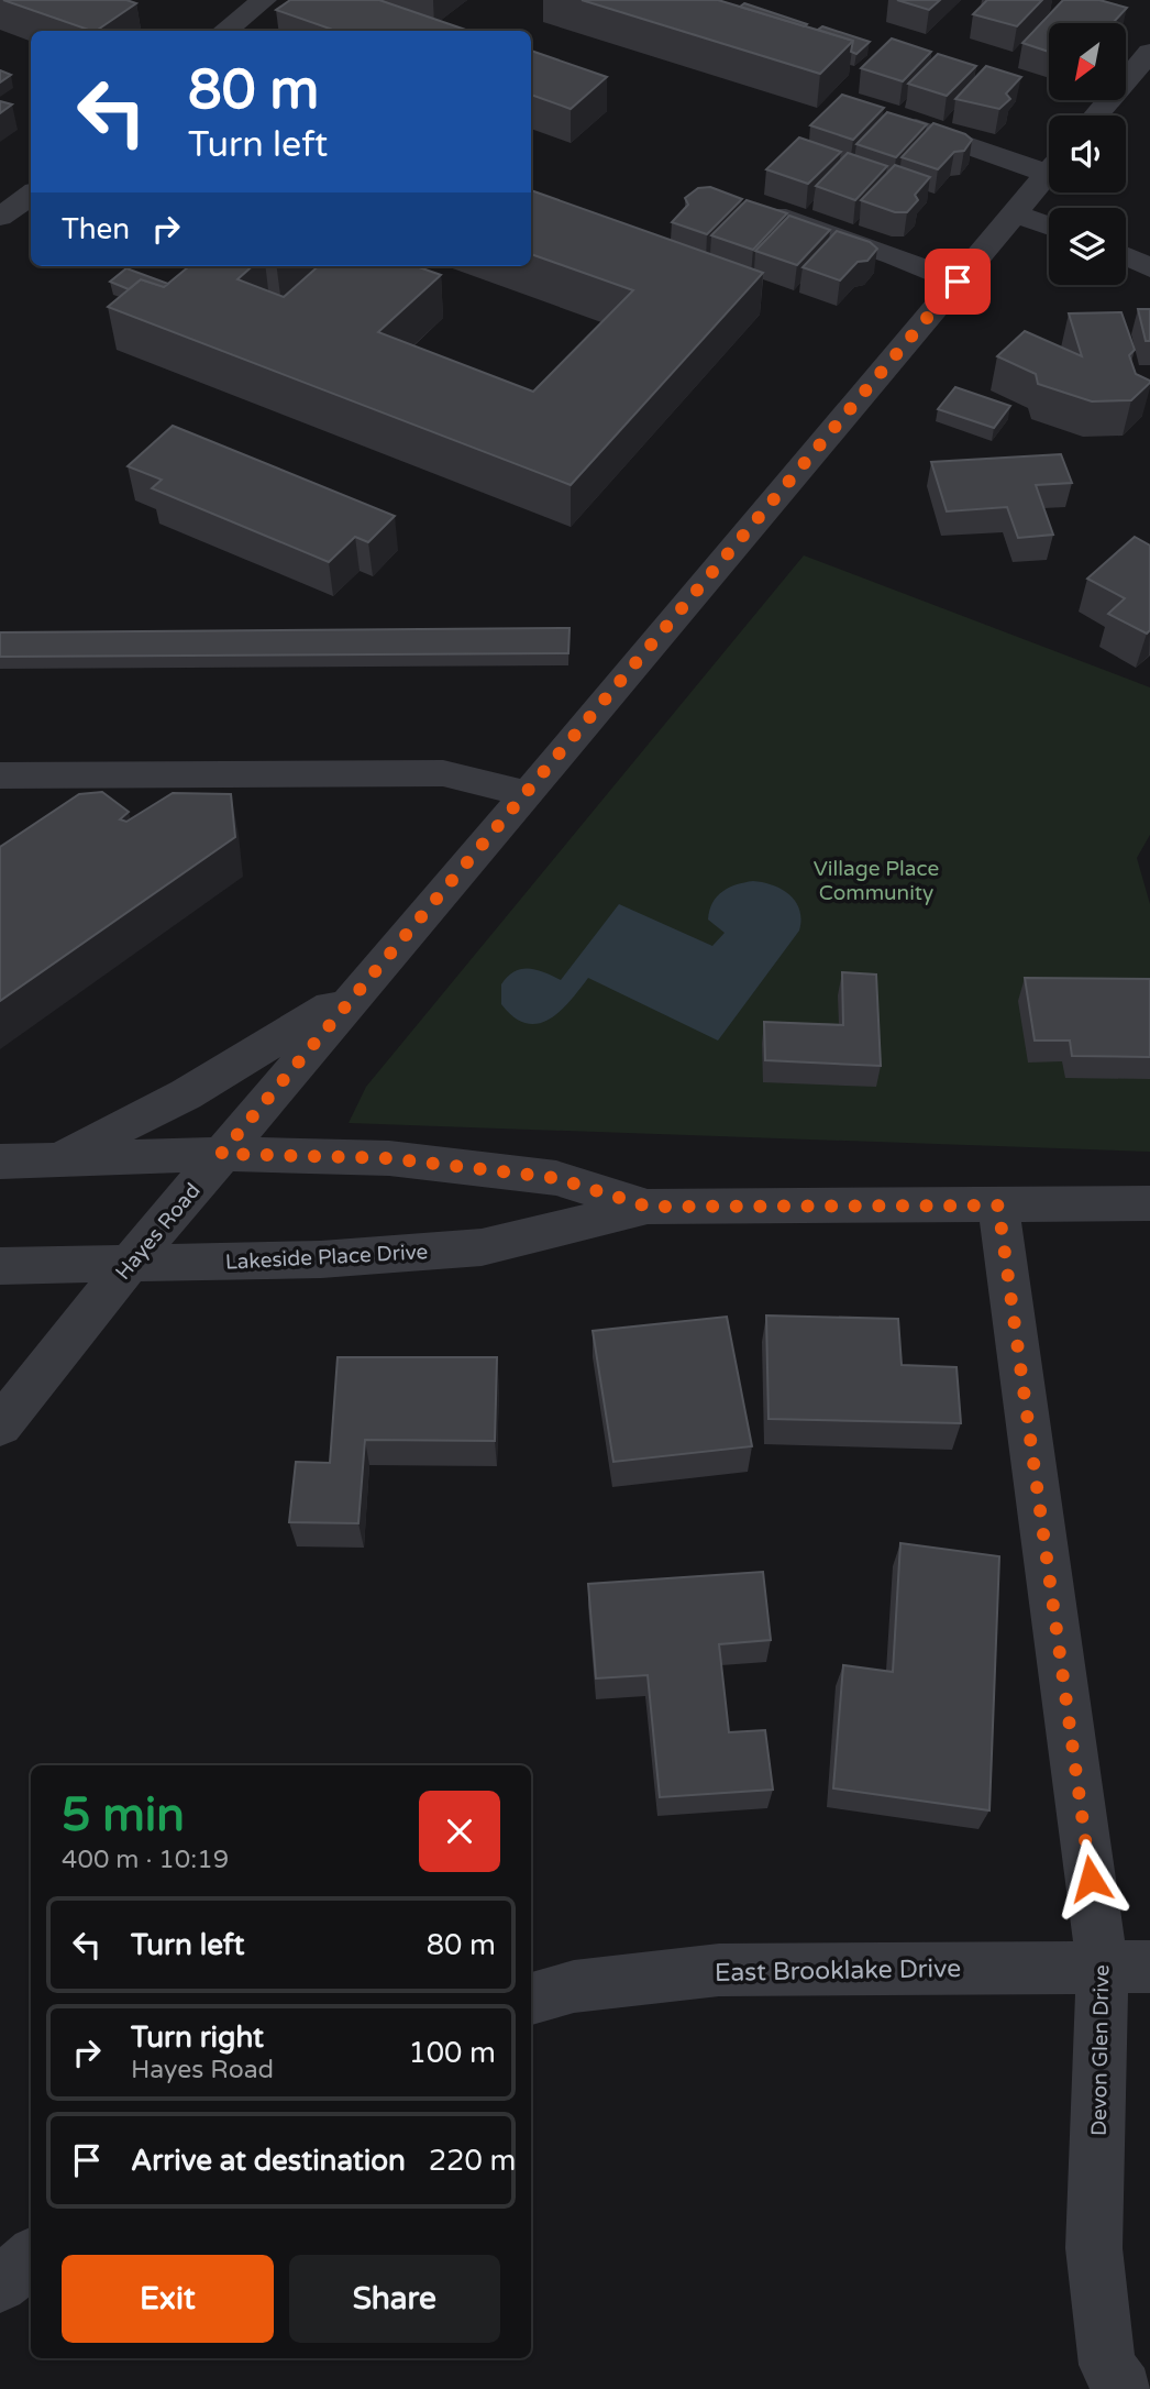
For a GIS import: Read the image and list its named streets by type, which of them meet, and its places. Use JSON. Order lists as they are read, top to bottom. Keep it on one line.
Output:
{"streets":{"street":["Hayes Road","Lakeside Place Drive","East Brooklake Drive","Devon Glen Drive"]},"crossings":[["Hayes Road","Lakeside Place Drive"],["Lakeside Place Drive","Devon Glen Drive"],["East Brooklake Drive","Devon Glen Drive"]],"parks":["Village Place Community"],"north":"bottom left","page":{"turn":["80 m","Turn left"],"then":"Then","heading":["5 min","400 m · 10:19"],"list":[{"name":"Turn left","value":"80 m"},{"name":"Turn right","note":"Hayes Road","value":"100 m"},{"name":"Arrive at destination","value":"220 m"}],"buttons":["Exit","Share"]}}
